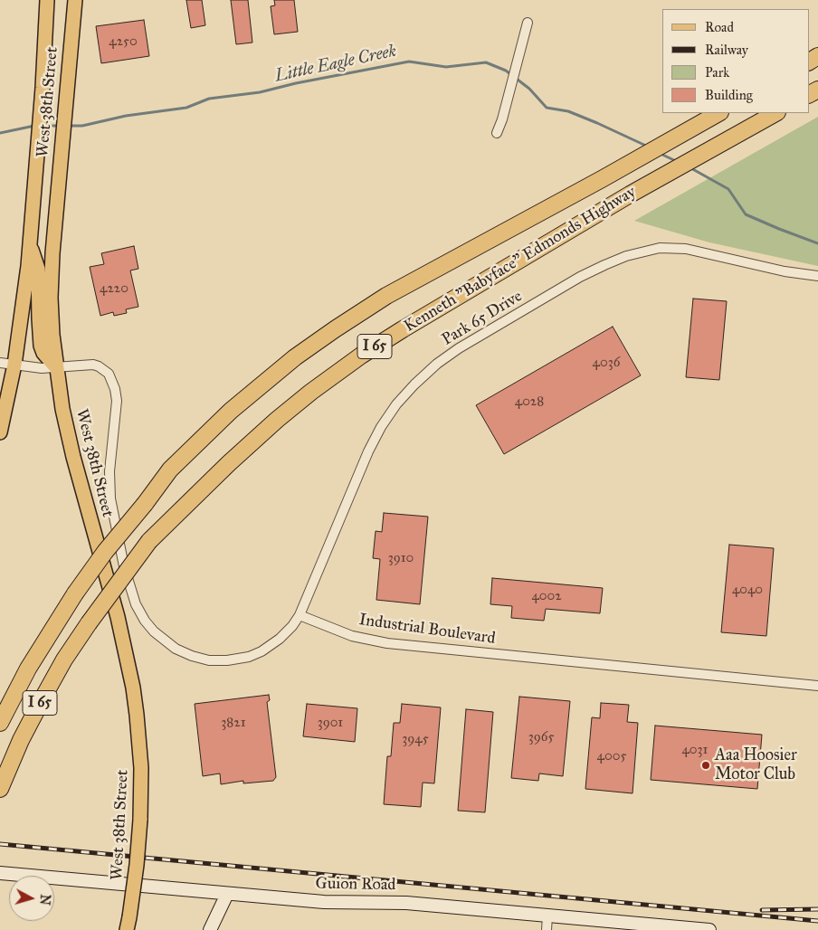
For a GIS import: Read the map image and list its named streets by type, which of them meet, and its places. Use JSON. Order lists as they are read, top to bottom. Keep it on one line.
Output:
{"streets":{"highway":["Kenneth \"Babyface\" Edmonds Highway","I 65"],"main road":["West 38th Street"],"street":["Park 65 Drive","Industrial Boulevard","Guion Road"]},"crossings":[["Park 65 Drive","Industrial Boulevard"]],"water":["Little Eagle Creek"],"places":["Aaa Hoosier Motor Club"],"house_numbers":["4250","4220","4036","4028","3910","4040","4002","3821","3901","3965","3945","4031","4005"],"legend":["Road","Railway","Park","Building"],"north":"right"}
